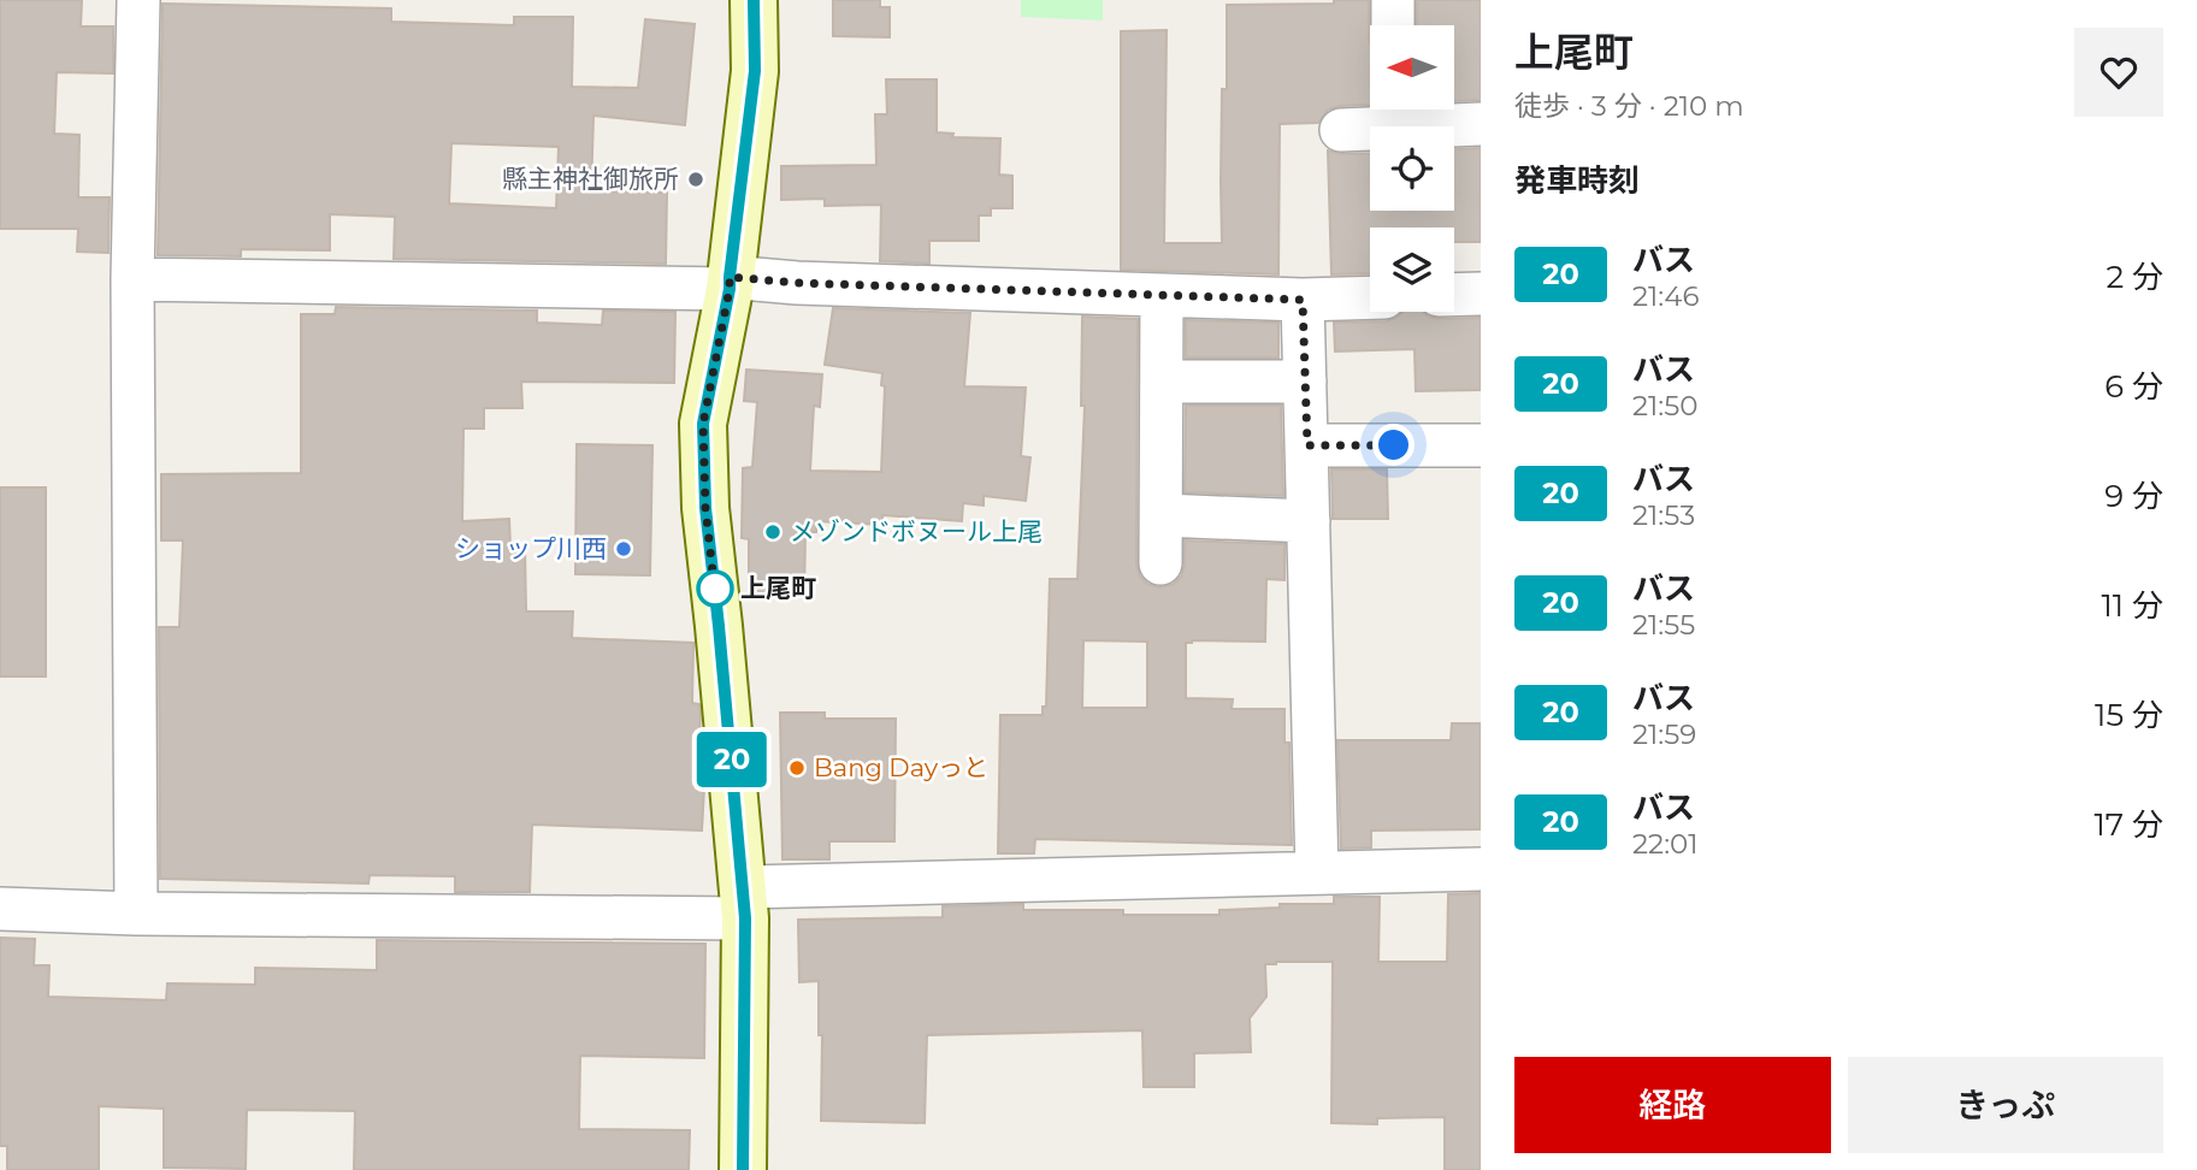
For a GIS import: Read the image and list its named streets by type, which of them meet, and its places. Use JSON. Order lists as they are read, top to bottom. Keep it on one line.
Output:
{"places":["縣主神社御旅所","メゾンドボヌール上尾","ショップ川西","上尾町","Bang Dayっと"],"lines":["bus line 20"],"north":"left","page":{"on_map":"20","heading":[["上尾町","徒歩 · 3 分 · 210 m"],"発車時刻"],"list":[{"mark":"20","name":"バス","note":"21:46","value":"2 分"},{"mark":"20","name":"バス","note":"21:50","value":"6 分"},{"mark":"20","name":"バス","note":"21:53","value":"9 分"},{"mark":"20","name":"バス","note":"21:55","value":"11 分"},{"mark":"20","name":"バス","note":"21:59","value":"15 分"},{"mark":"20","name":"バス","note":"22:01","value":"17 分"}],"buttons":["経路","きっぷ"]}}
